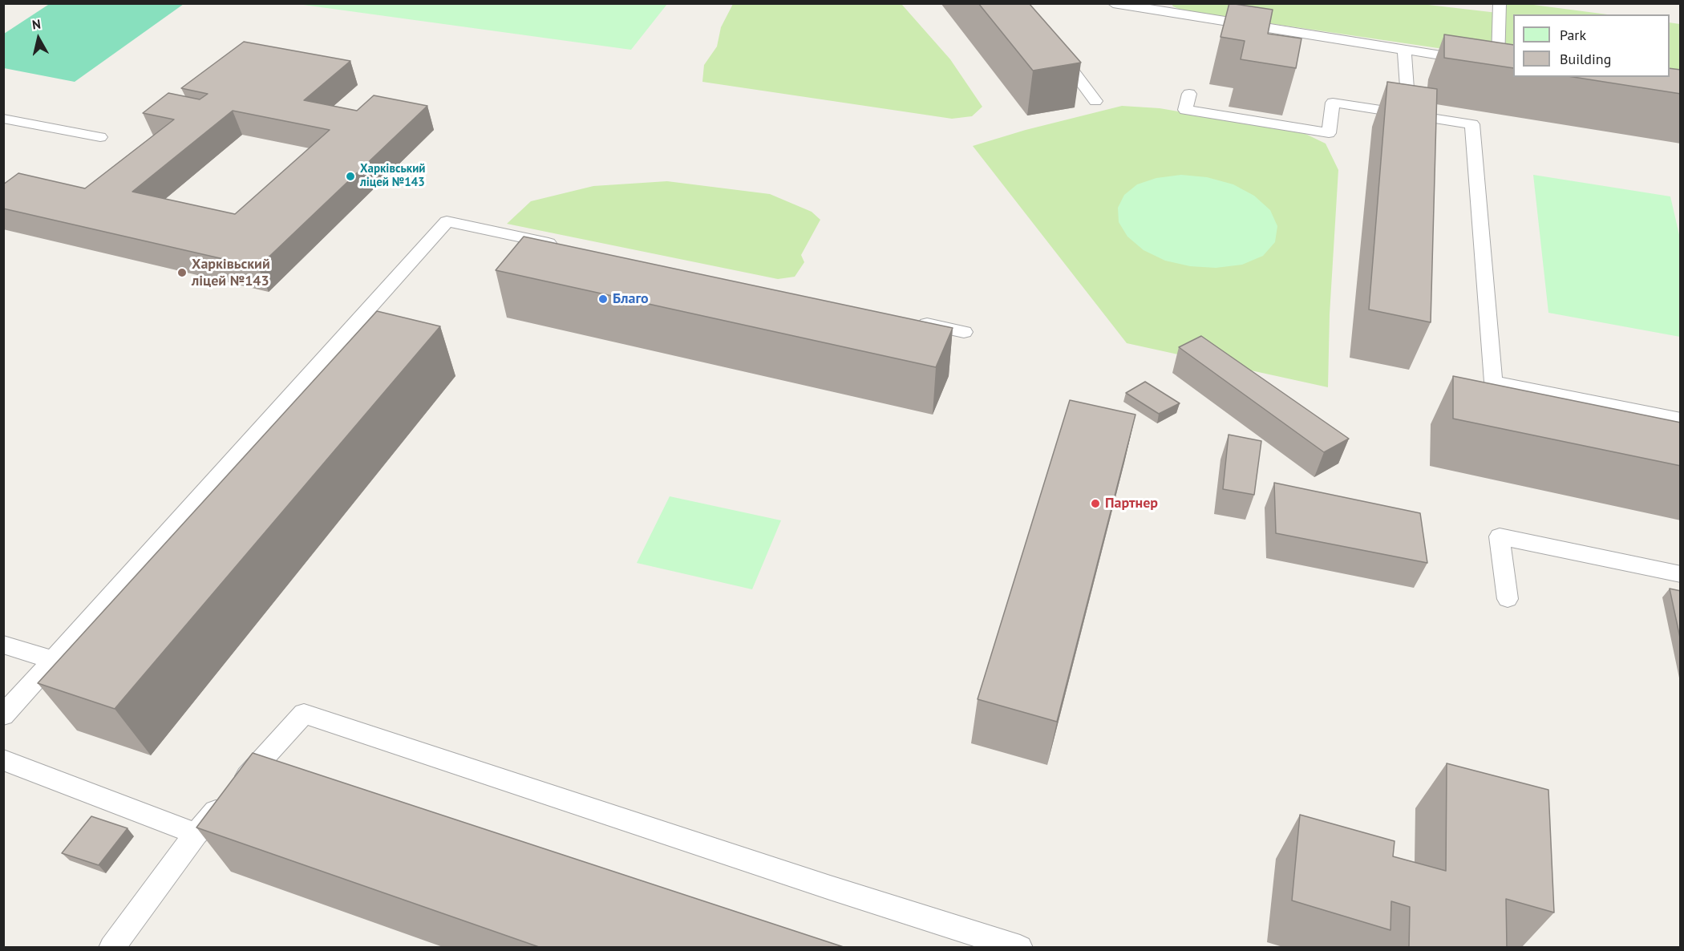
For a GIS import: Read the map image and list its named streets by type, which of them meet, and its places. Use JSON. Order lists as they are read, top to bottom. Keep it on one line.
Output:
{"places":["Харківський ліцей №143","Харківьский ліцей №143","Благо","Партнер"],"legend":["Park","Building"],"north":"top"}
